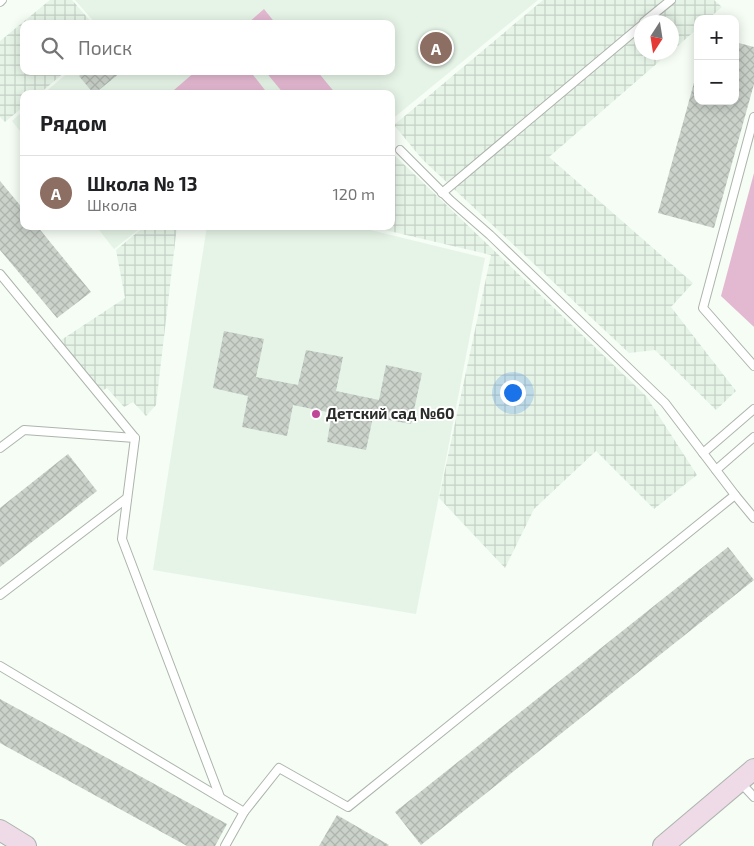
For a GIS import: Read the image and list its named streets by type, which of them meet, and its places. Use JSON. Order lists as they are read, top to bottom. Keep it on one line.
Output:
{"places":["Детский сад №60"],"north":"bottom","page":{"map_buttons":["+","−"],"search":"Поиск","pins":"A","heading":"Рядом","list":[{"mark":"A","name":"Школа № 13","note":"Школа","value":"120 m"}]}}
